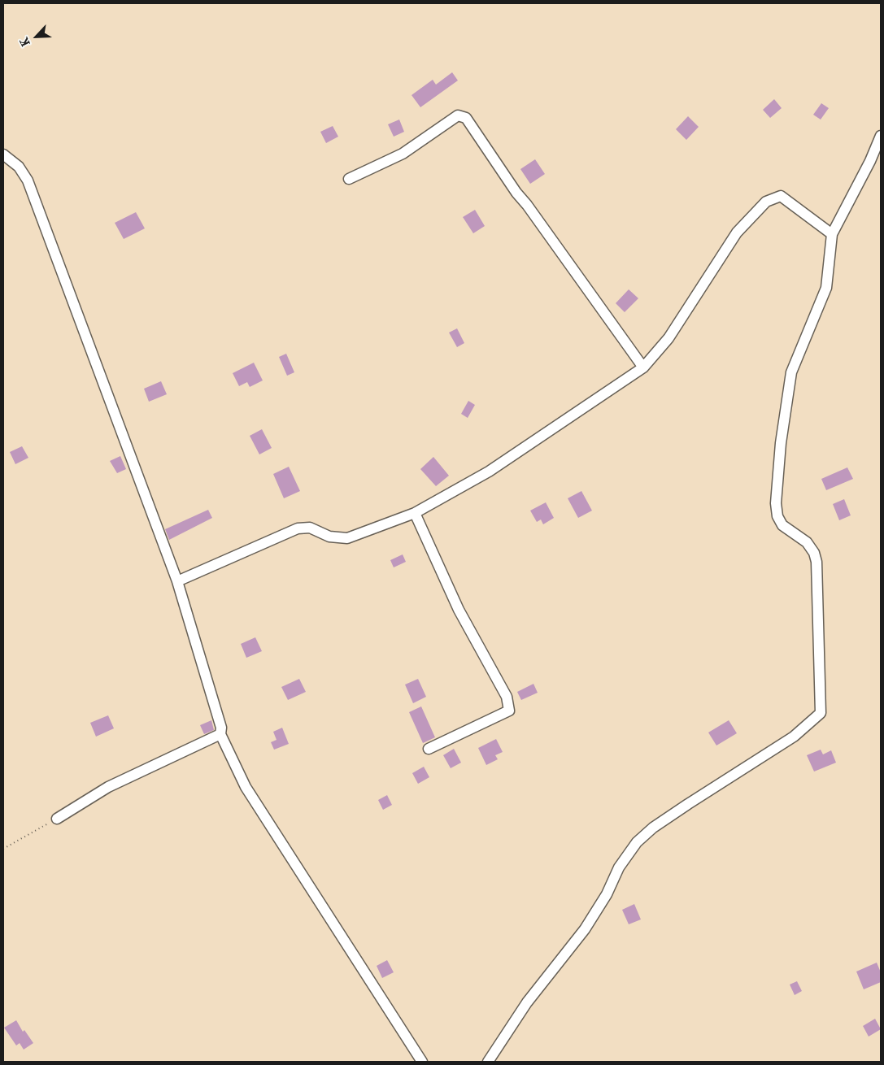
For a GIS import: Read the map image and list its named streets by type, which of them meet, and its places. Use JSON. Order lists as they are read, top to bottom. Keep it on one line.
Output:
{"north":"bottom left"}
